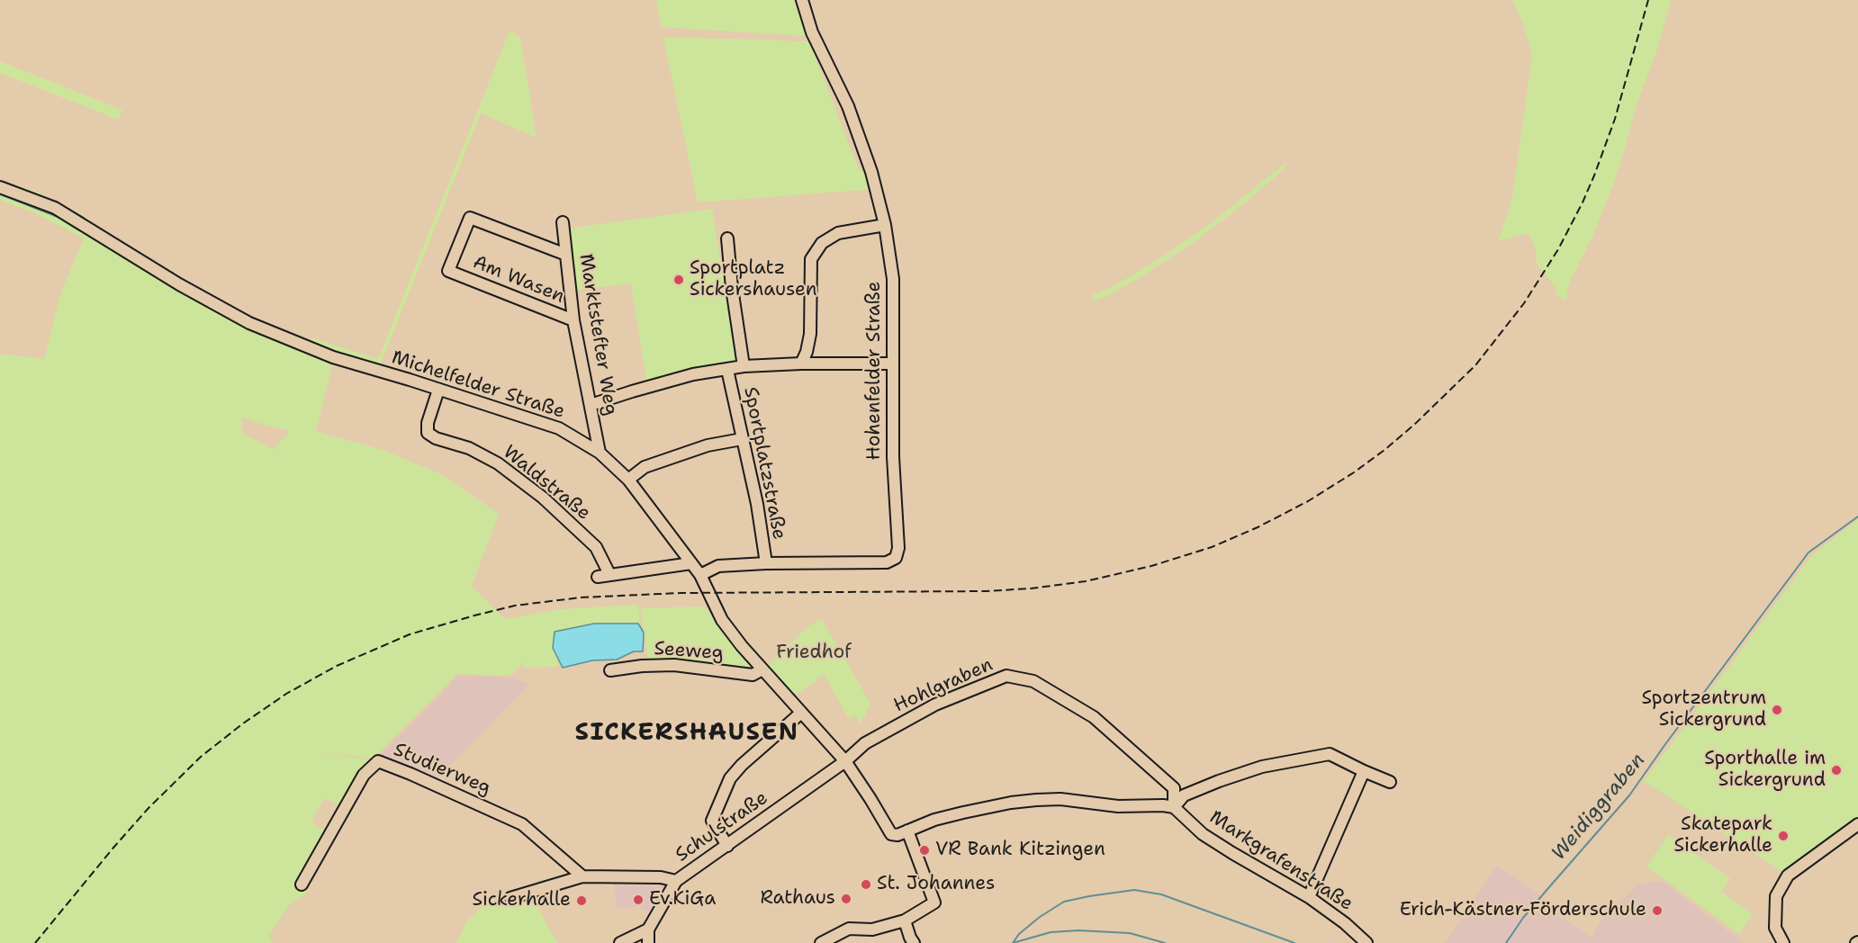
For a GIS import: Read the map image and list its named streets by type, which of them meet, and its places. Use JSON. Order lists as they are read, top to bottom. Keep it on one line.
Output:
{"streets":{"street":["Am Wasen","Marktstefter Weg","Hohenfelder Straße","Michelfelder Straße","Sportplatzstraße","Waldstraße","Seeweg","Hohlgraben","Studierweg","Schulstraße","Markgrafenstraße"]},"crossings":[["Am Wasen","Marktstefter Weg"],["Marktstefter Weg","Michelfelder Straße"],["Hohenfelder Straße","Michelfelder Straße"],["Hohenfelder Straße","Sportplatzstraße"],["Michelfelder Straße","Waldstraße"],["Michelfelder Straße","Seeweg"],["Michelfelder Straße","Hohlgraben"],["Michelfelder Straße","Schulstraße"],["Hohlgraben","Schulstraße"],["Hohlgraben","Markgrafenstraße"]],"districts":["SICKERSHAUSEN"],"water":["Weidiggraben"],"parks":["Friedhof"],"places":["Sportplatz Sickershausen","Sportzentrum Sickergrund","Sporthalle im Sickergrund","Skatepark Sickerhalle","VR Bank Kitzingen","St. Johannes","Rathaus","Ev.KiGa","Sickerhalle","Erich-Kästner-Förderschule"]}
